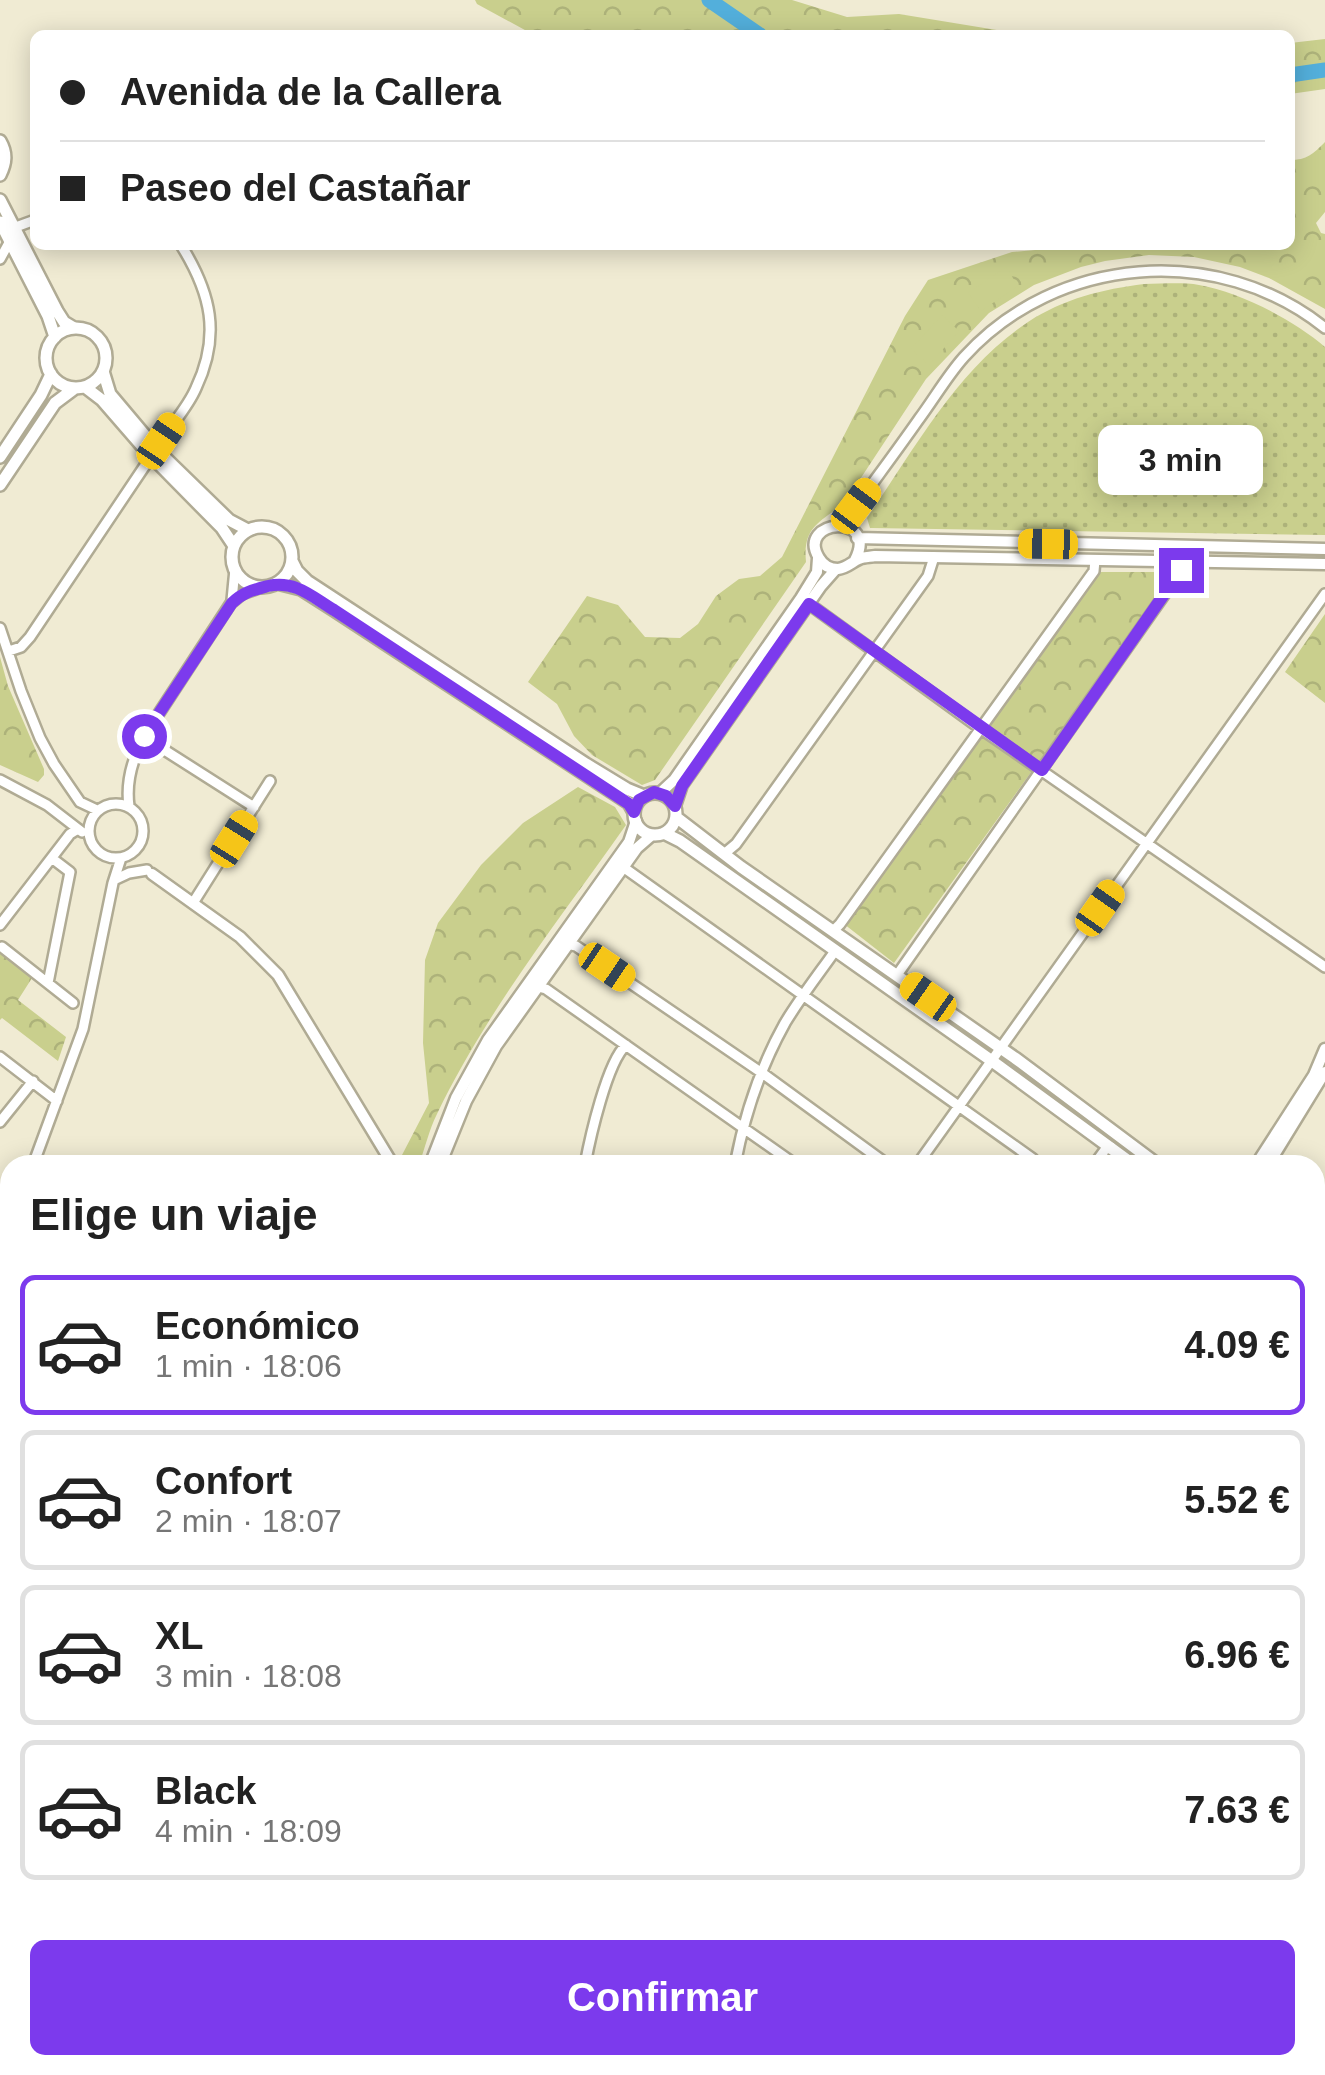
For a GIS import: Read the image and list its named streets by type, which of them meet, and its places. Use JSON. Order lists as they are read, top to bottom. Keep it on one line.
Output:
{"page":{"banner":["Avenida de la Callera","Paseo del Castañar"],"bubble":"3 min","heading":"Elige un viaje","list":[{"name":"Económico","note":"1 min · 18:06","value":"4.09 €"},{"name":"Confort","note":"2 min · 18:07","value":"5.52 €"},{"name":"XL","note":"3 min · 18:08","value":"6.96 €"},{"name":"Black","note":"4 min · 18:09","value":"7.63 €"}],"buttons":"Confirmar"}}
